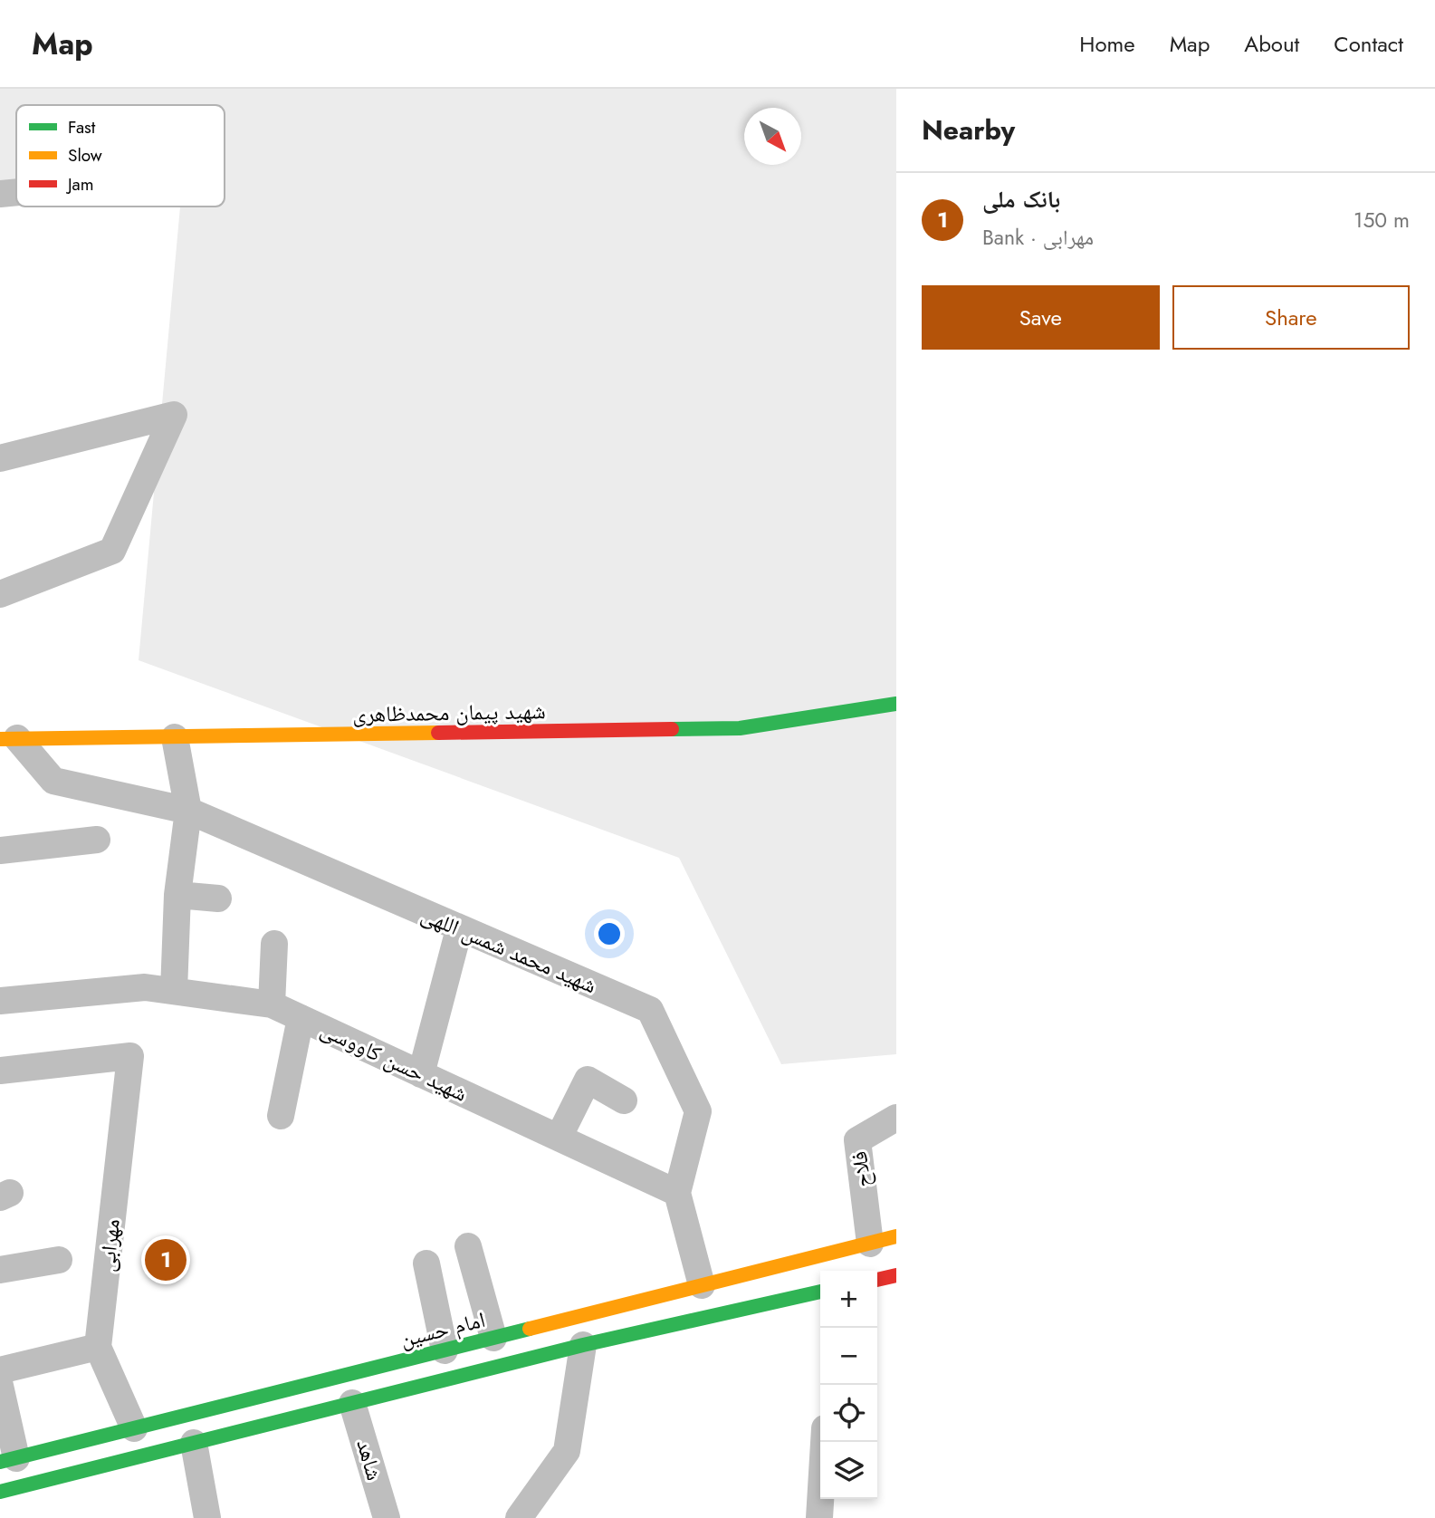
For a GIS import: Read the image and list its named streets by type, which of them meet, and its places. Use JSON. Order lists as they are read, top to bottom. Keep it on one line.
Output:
{"streets":{"main road":["شهید پیمان محمدظاهری","امام حسین"],"street":["شهید محمد شمس اللهی","شهید حسن کاووسی","فلاح","مهرابی","شاهد"]},"crossings":[["شهید پیمان محمدظاهری","شهید محمد شمس اللهی"],["شهید محمد شمس اللهی","شهید حسن کاووسی"],["فلاح","امام حسین"]],"legend":["Fast","Slow","Jam"],"north":"bottom right","page":{"header":"Map","nav":["Home","Map","About","Contact"],"heading":"Nearby","list":[{"mark":"1","name":"بانک ملی","note":"Bank · مهرابی","value":"150 m"}],"buttons":["Save","Share"],"pins":"1","map_buttons":["+","−"]}}
